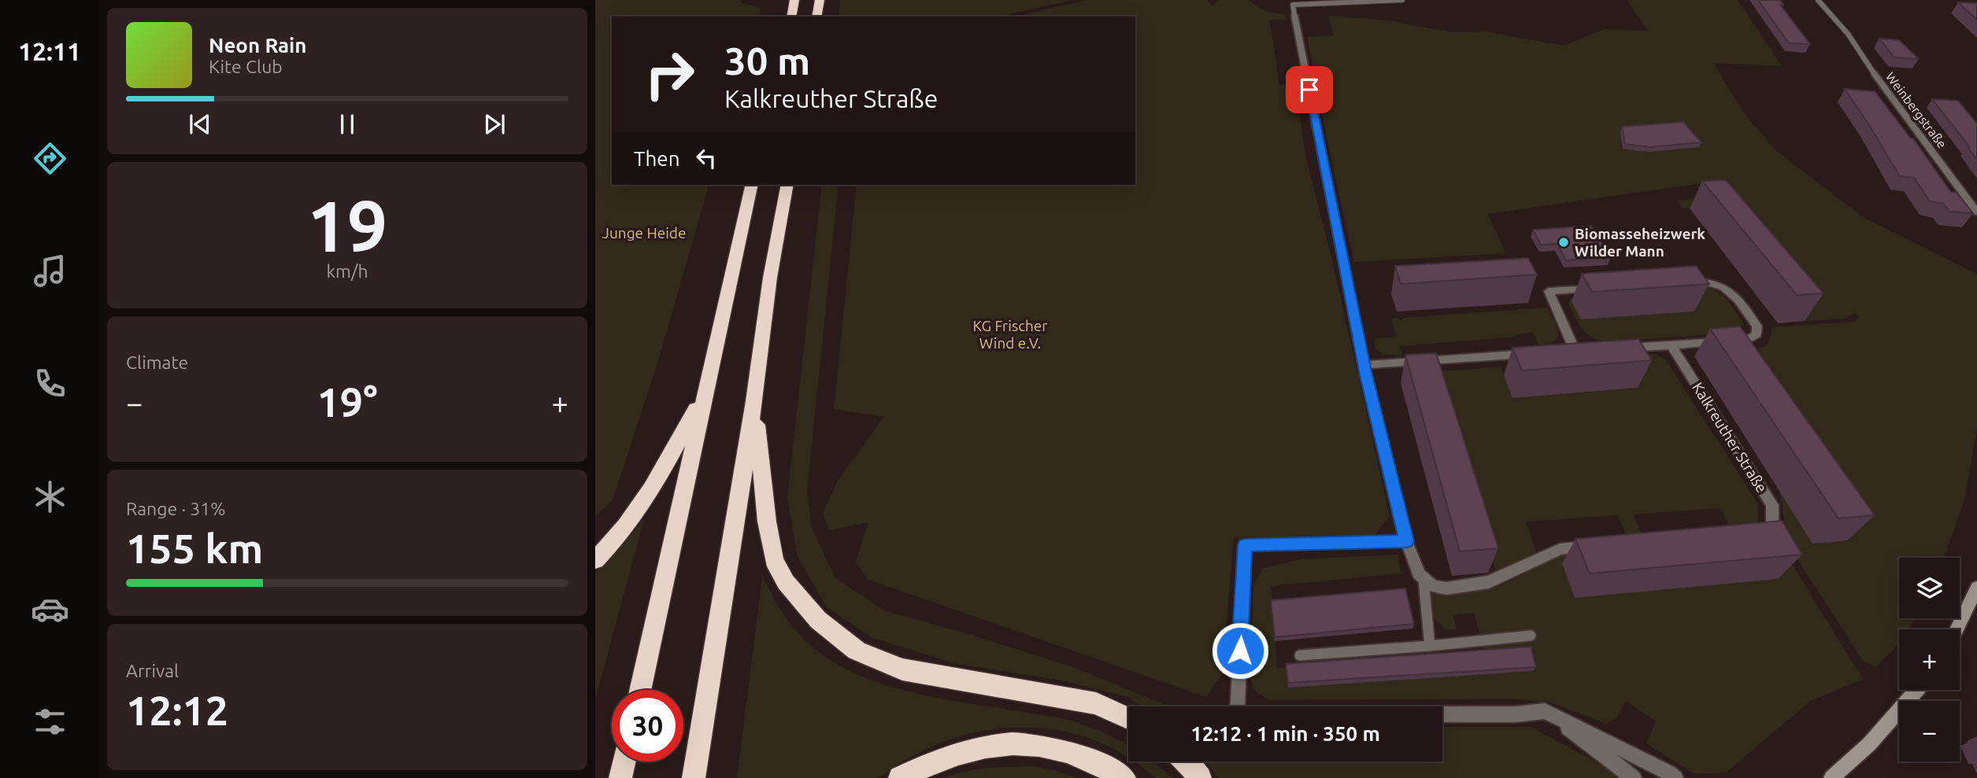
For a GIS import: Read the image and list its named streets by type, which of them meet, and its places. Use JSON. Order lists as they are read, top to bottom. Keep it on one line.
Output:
{"streets":{"street":["Weinbergstraße","Kalkreuther Straße"]},"parks":["Junge Heide","KG Frischer Wind e.V."],"places":["Biomasseheizwerk Wilder Mann"],"page":{"tabs":"12:11","turn":["30 m","Kalkreuther Straße"],"song":["Neon Rain","Kite Club"],"then":"Then","tile":[["19","km/h"],"Climate",["Range · 31%","155 km"],["Arrival","12:12"]],"heat":["−","19°","+"],"map_buttons":["+","−"],"limit":"30","trip":"12:12 · 1 min · 350 m"}}
